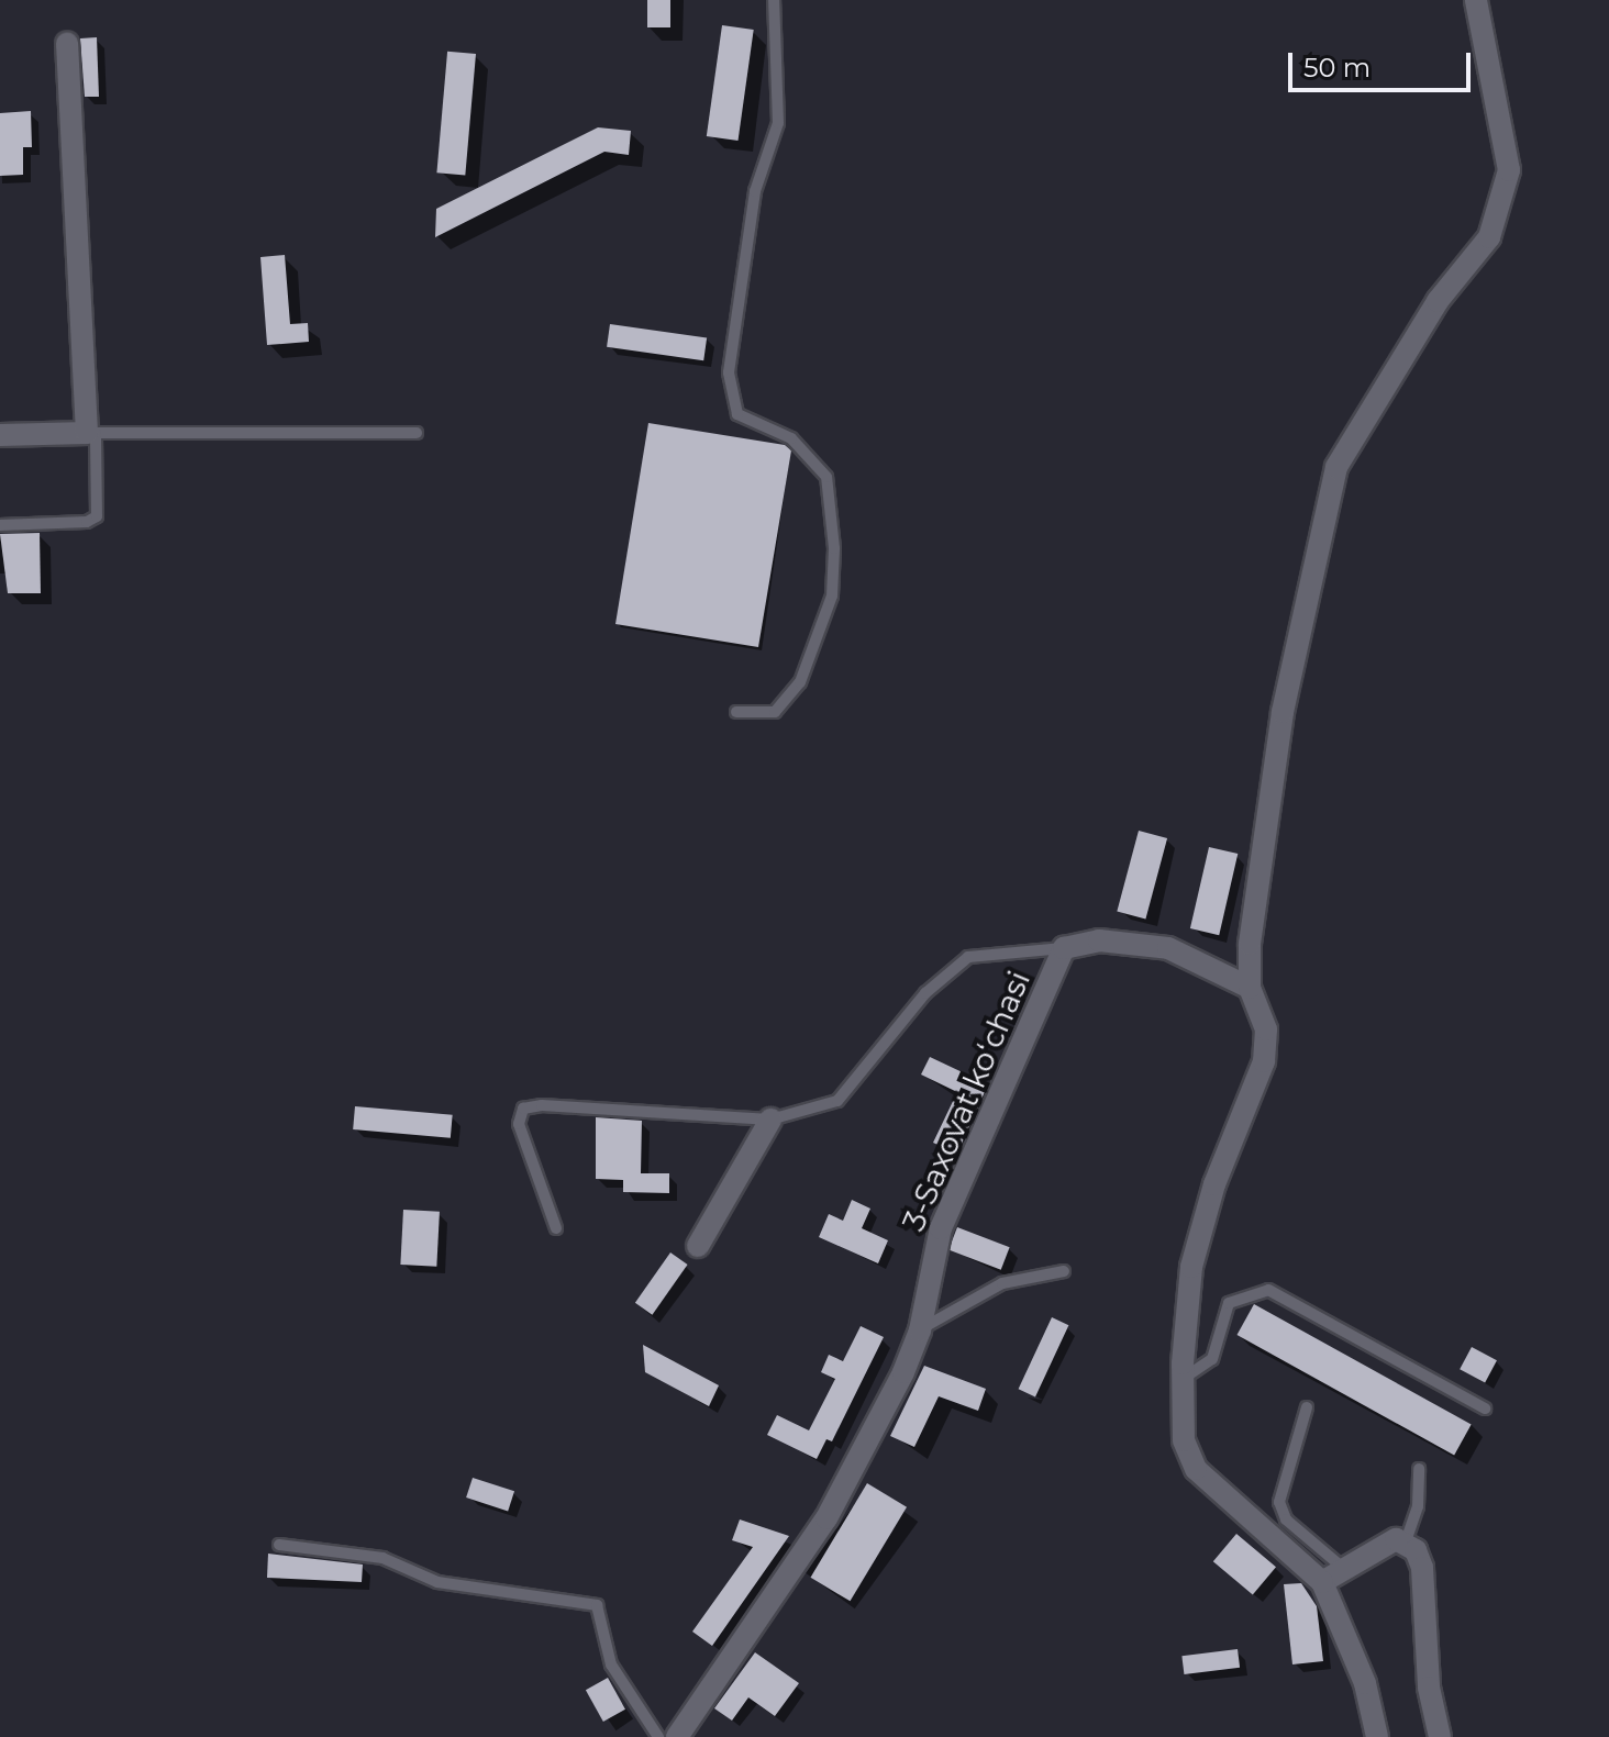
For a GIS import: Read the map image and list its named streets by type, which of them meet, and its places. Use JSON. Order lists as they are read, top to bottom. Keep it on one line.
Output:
{"streets":{"street":["3-Saxovat koʻchasi"]},"scale_bar":"50 m"}
